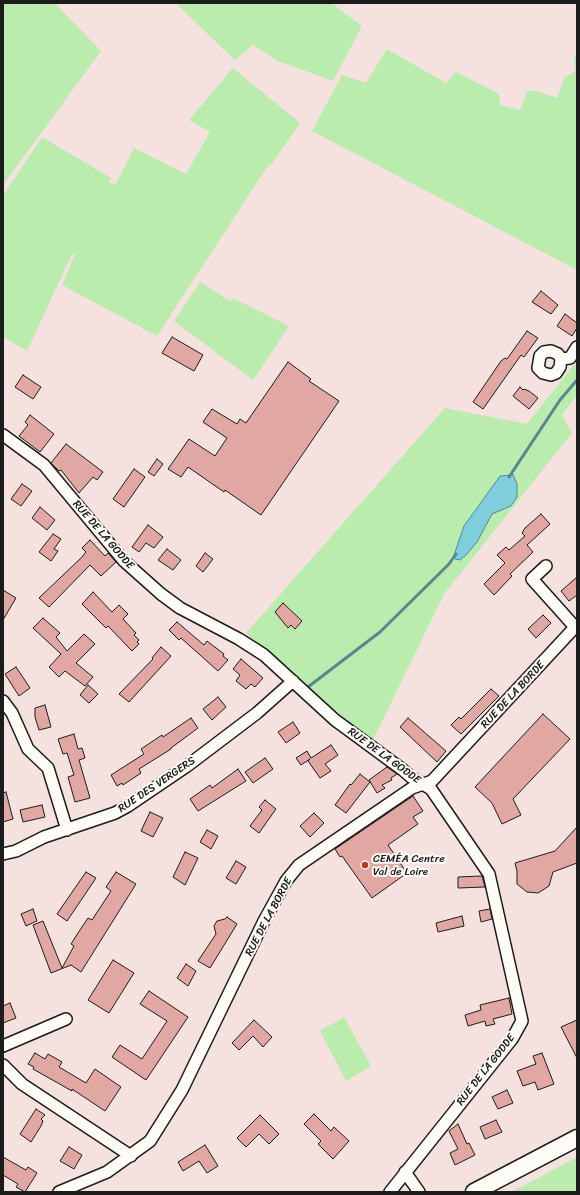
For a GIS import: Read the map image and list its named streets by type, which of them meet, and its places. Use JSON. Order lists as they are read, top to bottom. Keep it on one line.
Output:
{"streets":{"street":["RUE DE LA GODDE","RUE DE LA BORDE","RUE DES VERGERS"]},"crossings":[["RUE DE LA GODDE","RUE DE LA BORDE"],["RUE DE LA GODDE","RUE DES VERGERS"]],"places":["CEMÉA Centre Val de Loire"]}
